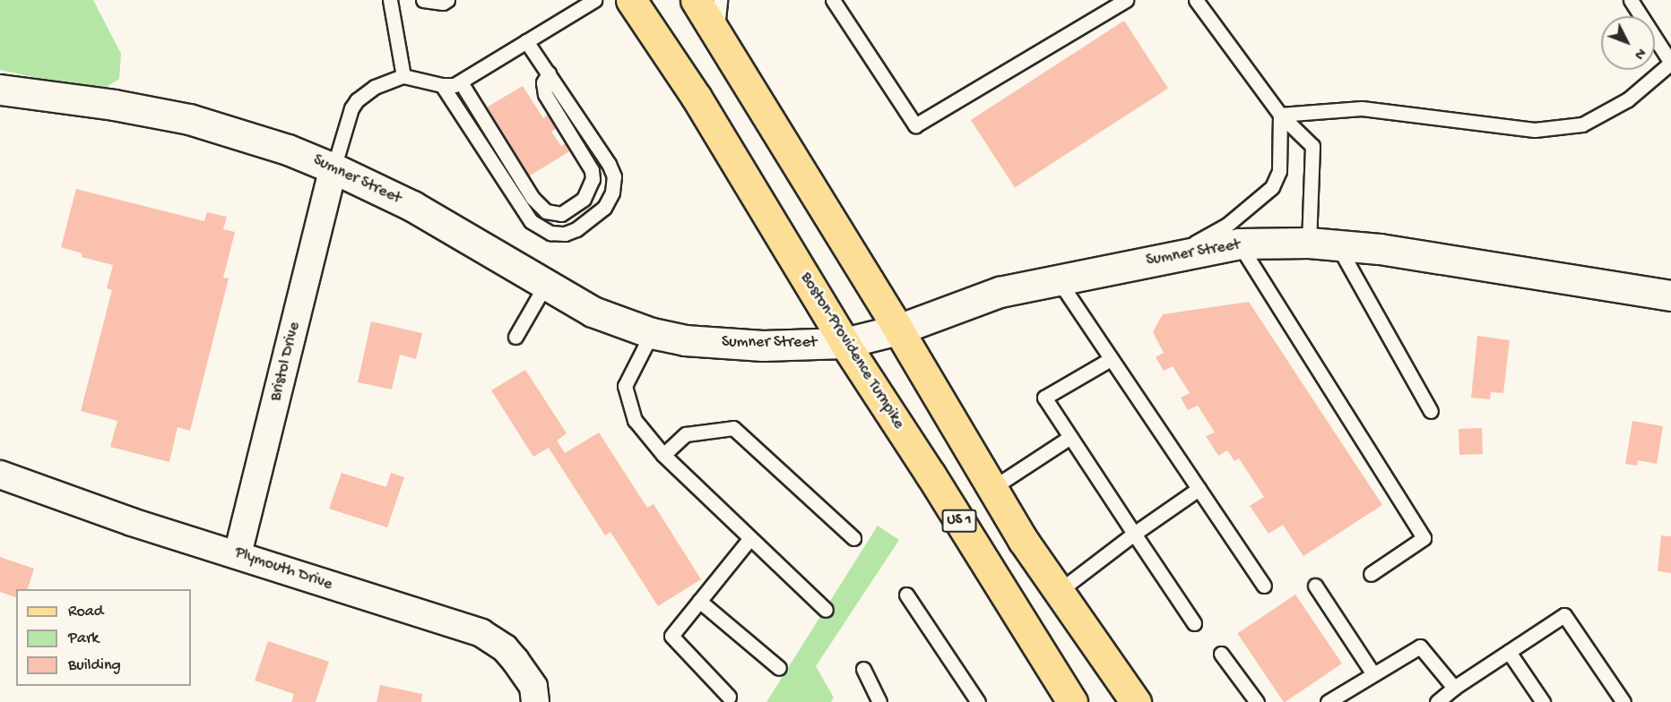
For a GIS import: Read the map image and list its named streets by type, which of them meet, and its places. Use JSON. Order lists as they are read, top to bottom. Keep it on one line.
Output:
{"streets":{"main road":["Sumner Street","Boston-Providence Turnpike","US 1"],"street":["Bristol Drive","Plymouth Drive"]},"crossings":[["Sumner Street","Boston-Providence Turnpike"],["Sumner Street","Bristol Drive"],["Bristol Drive","Plymouth Drive"]],"legend":["Road","Park","Building"],"north":"bottom right"}
